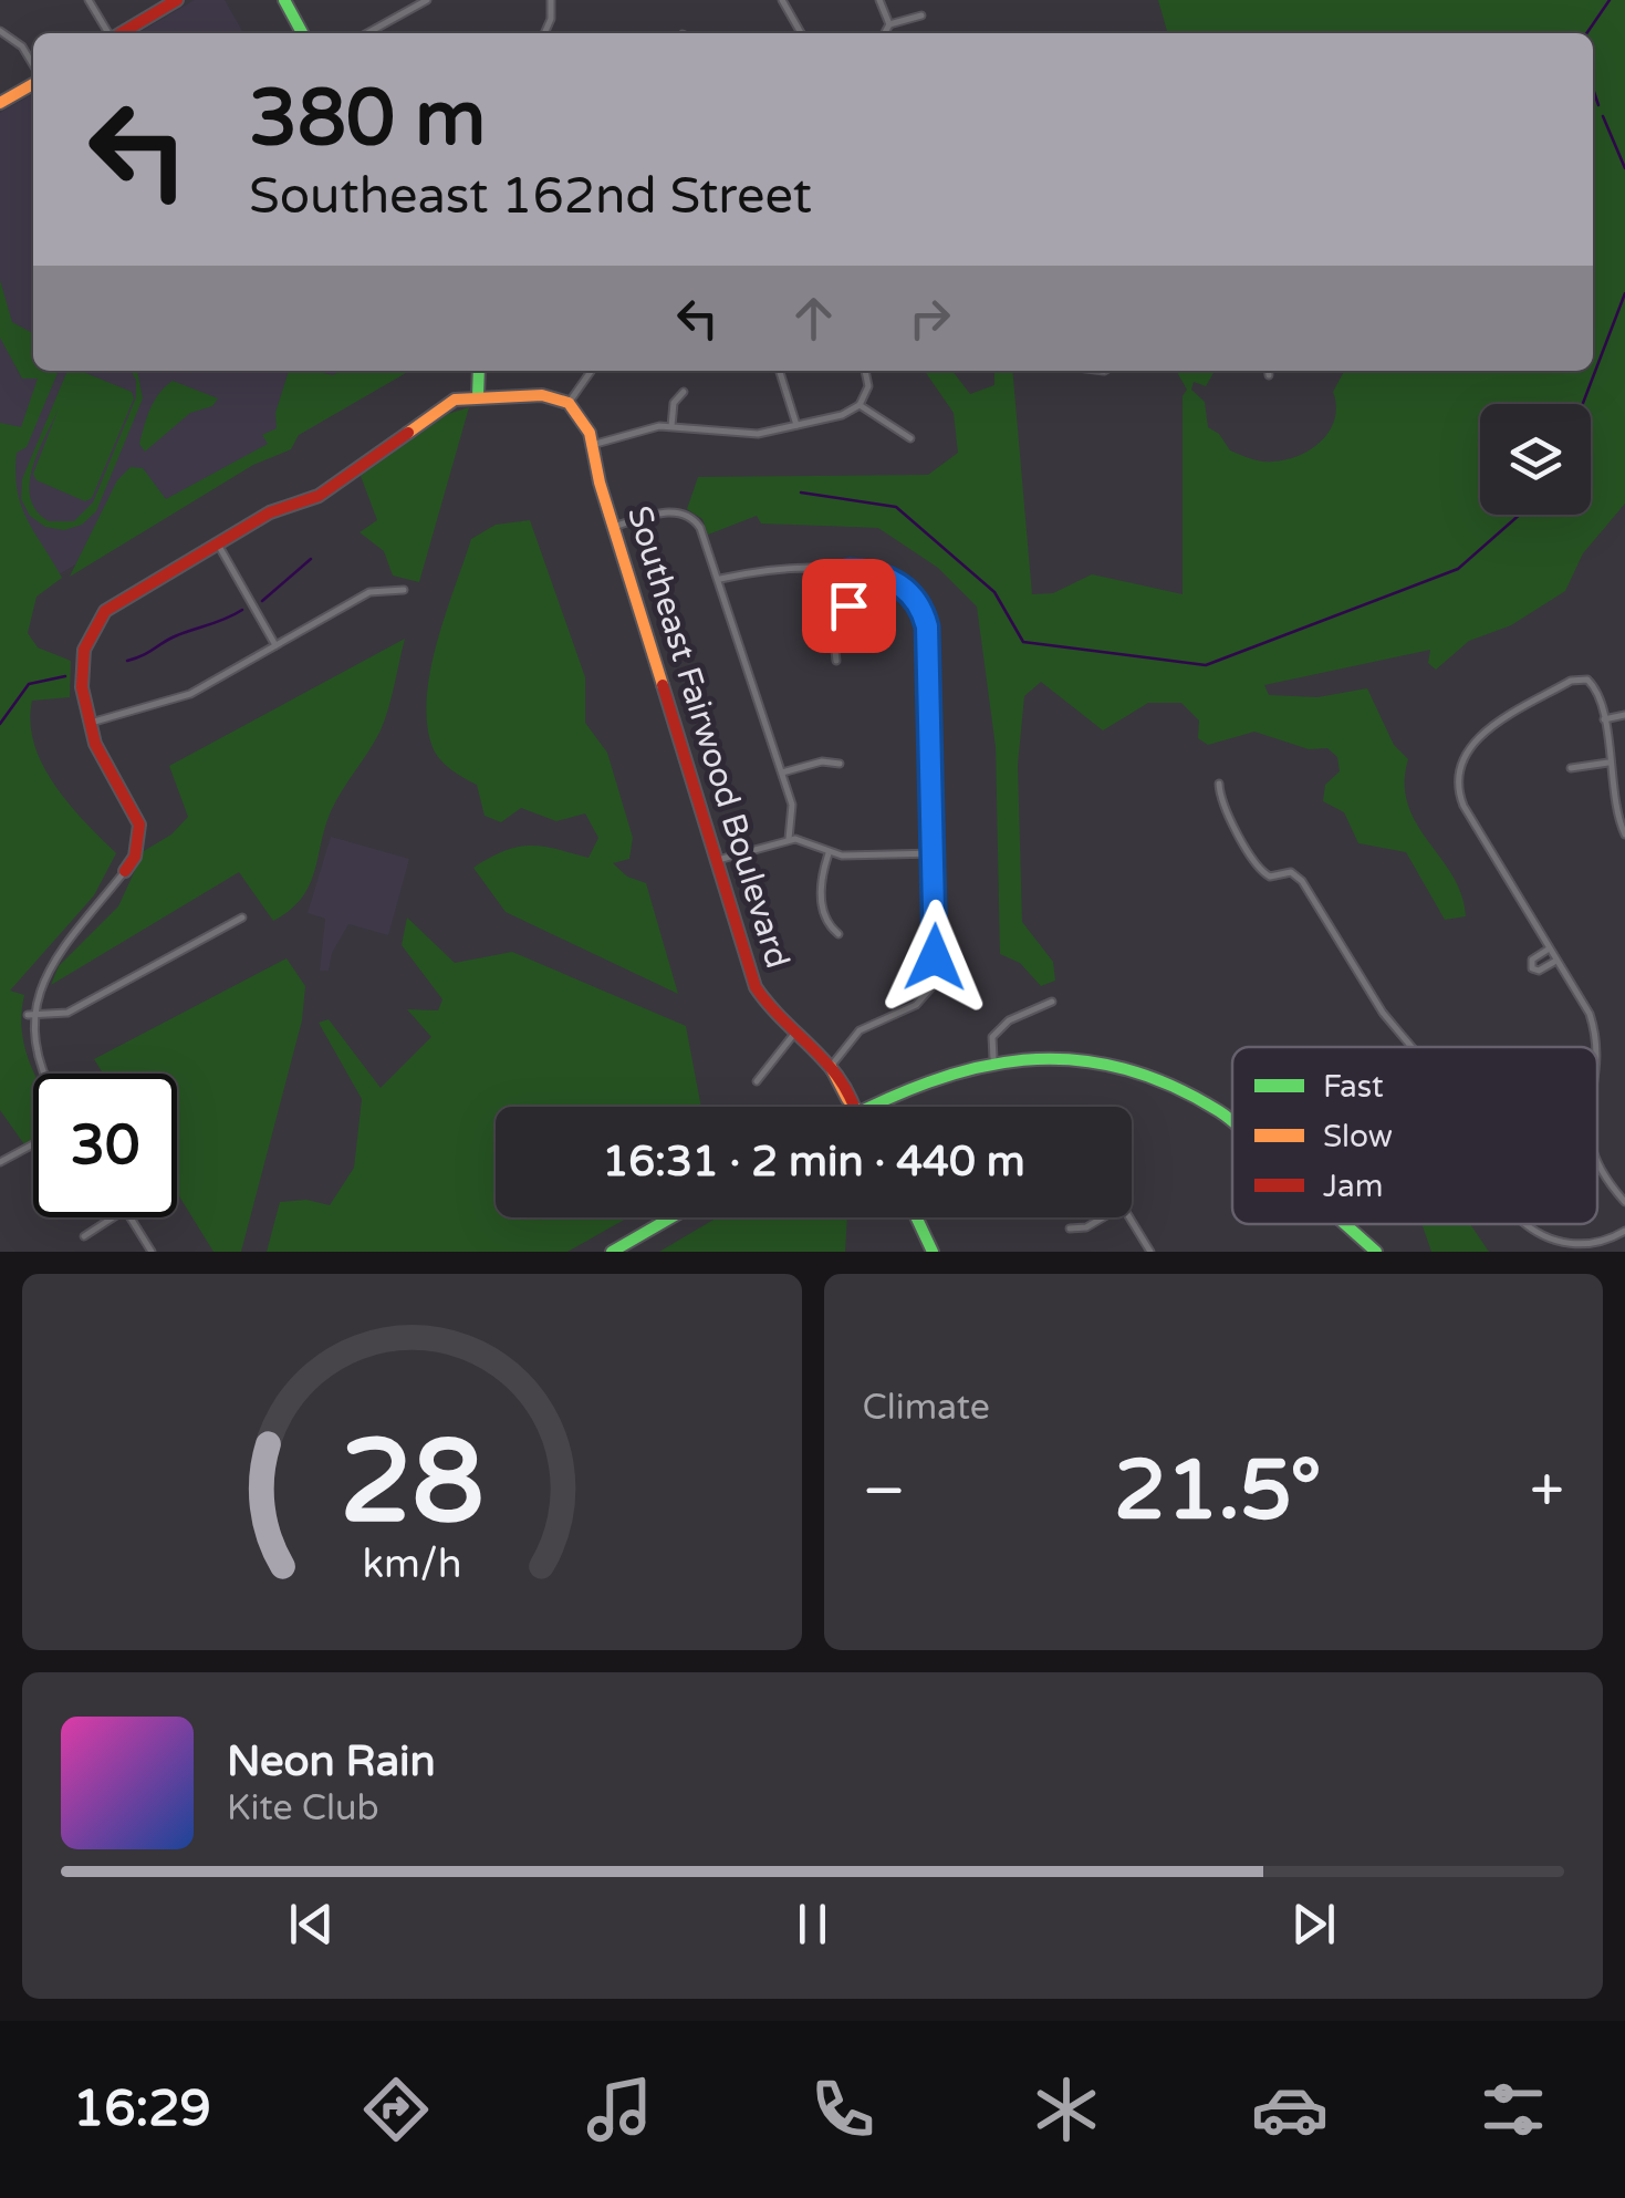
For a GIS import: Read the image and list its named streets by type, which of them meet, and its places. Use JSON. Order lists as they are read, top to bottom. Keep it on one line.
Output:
{"streets":{"street":["Southeast Fairwood Boulevard"]},"legend":["Fast","Slow","Jam"],"page":{"turn":["380 m","Southeast 162nd Street"],"limit":"30","trip":"16:31 · 2 min · 440 m","tile":"Climate","heat":["−","21.5°","+"],"song":["Neon Rain","Kite Club"],"tabs":"16:29","gauge":["28","km/h"]}}
